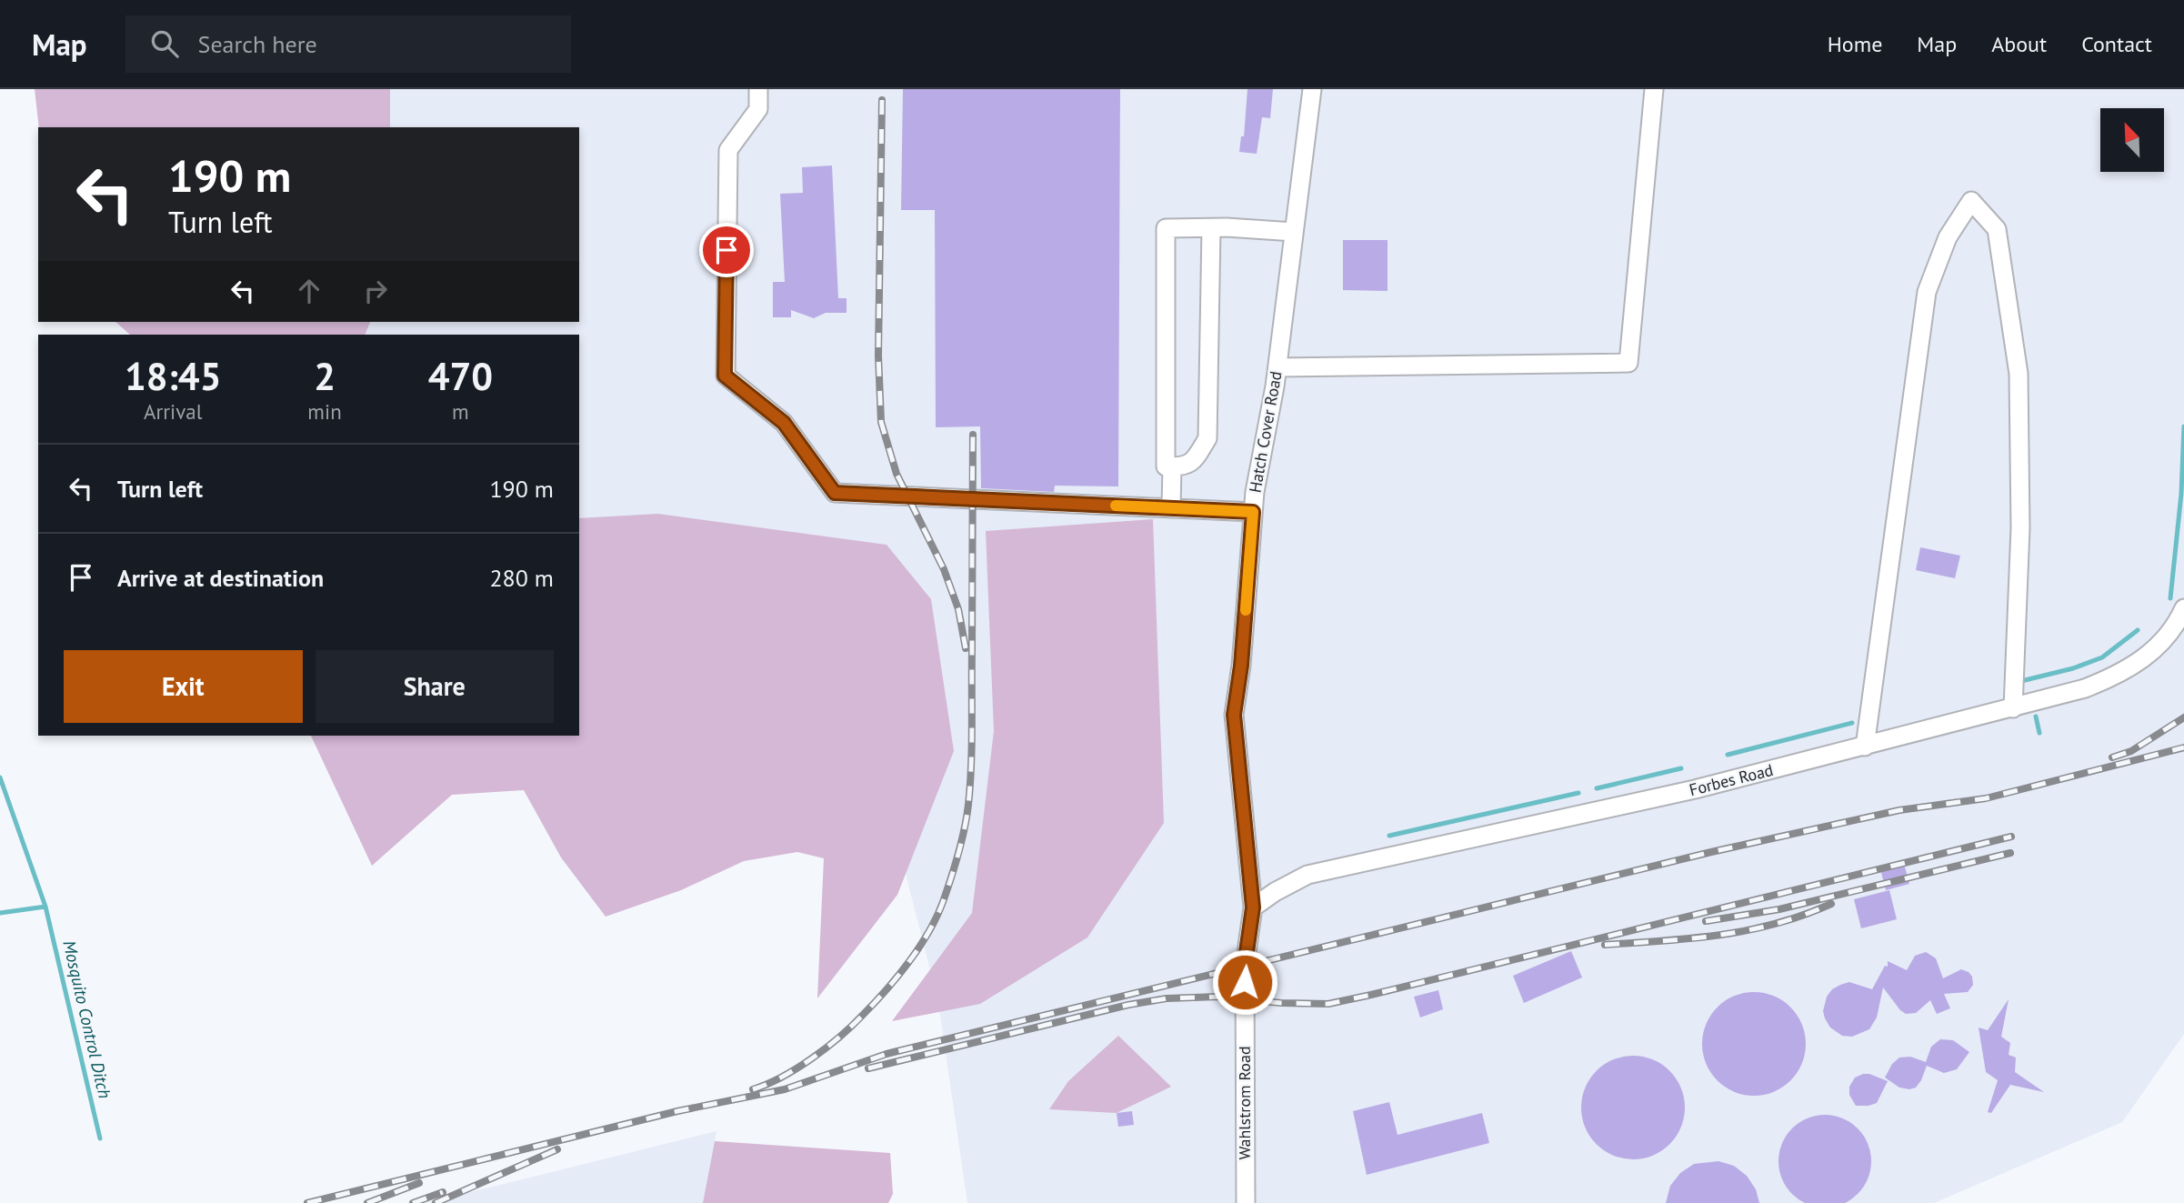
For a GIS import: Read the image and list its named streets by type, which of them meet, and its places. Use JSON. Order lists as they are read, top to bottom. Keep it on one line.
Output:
{"streets":{"street":["Hatch Cover Road","Forbes Road","Wahlstrom Road"]},"crossings":[["Hatch Cover Road","Forbes Road"],["Hatch Cover Road","Wahlstrom Road"]],"water":["Mosquito Control Ditch"],"north":"top left","page":{"header":"Map","search":"Search here","nav":["Home","Map","About","Contact"],"turn":["190 m","Turn left"],"eta":["18:45","Arrival","2","min","470","m"],"list":[{"name":"Turn left","value":"190 m"},{"name":"Arrive at destination","value":"280 m"}],"buttons":["Exit","Share"]}}
